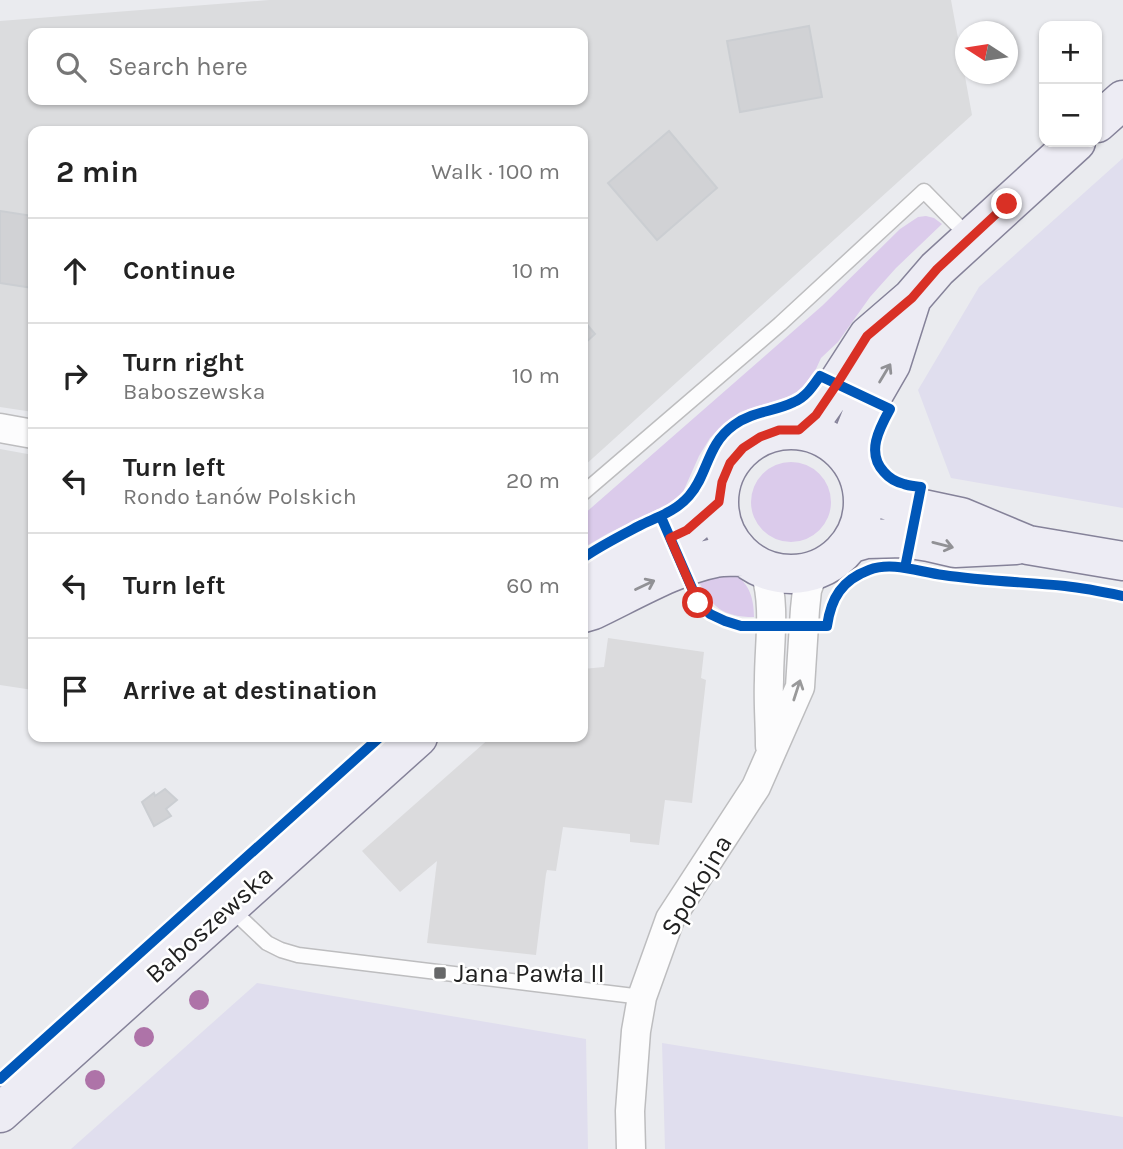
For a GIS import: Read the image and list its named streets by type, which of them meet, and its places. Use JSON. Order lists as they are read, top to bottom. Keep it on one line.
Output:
{"streets":{"street":["Spokojna","Baboszewska"]},"places":{"transit":["Jana Pawła II"]},"north":"left","page":{"map_buttons":["+","−"],"search":"Search here","heading":["2 min","Walk · 100 m"],"list":[["Continue","10 m"],["Turn right","Baboszewska","10 m"],["Turn left","Rondo Łanów Polskich","20 m"],["Turn left","60 m"],"Arrive at destination"]}}
